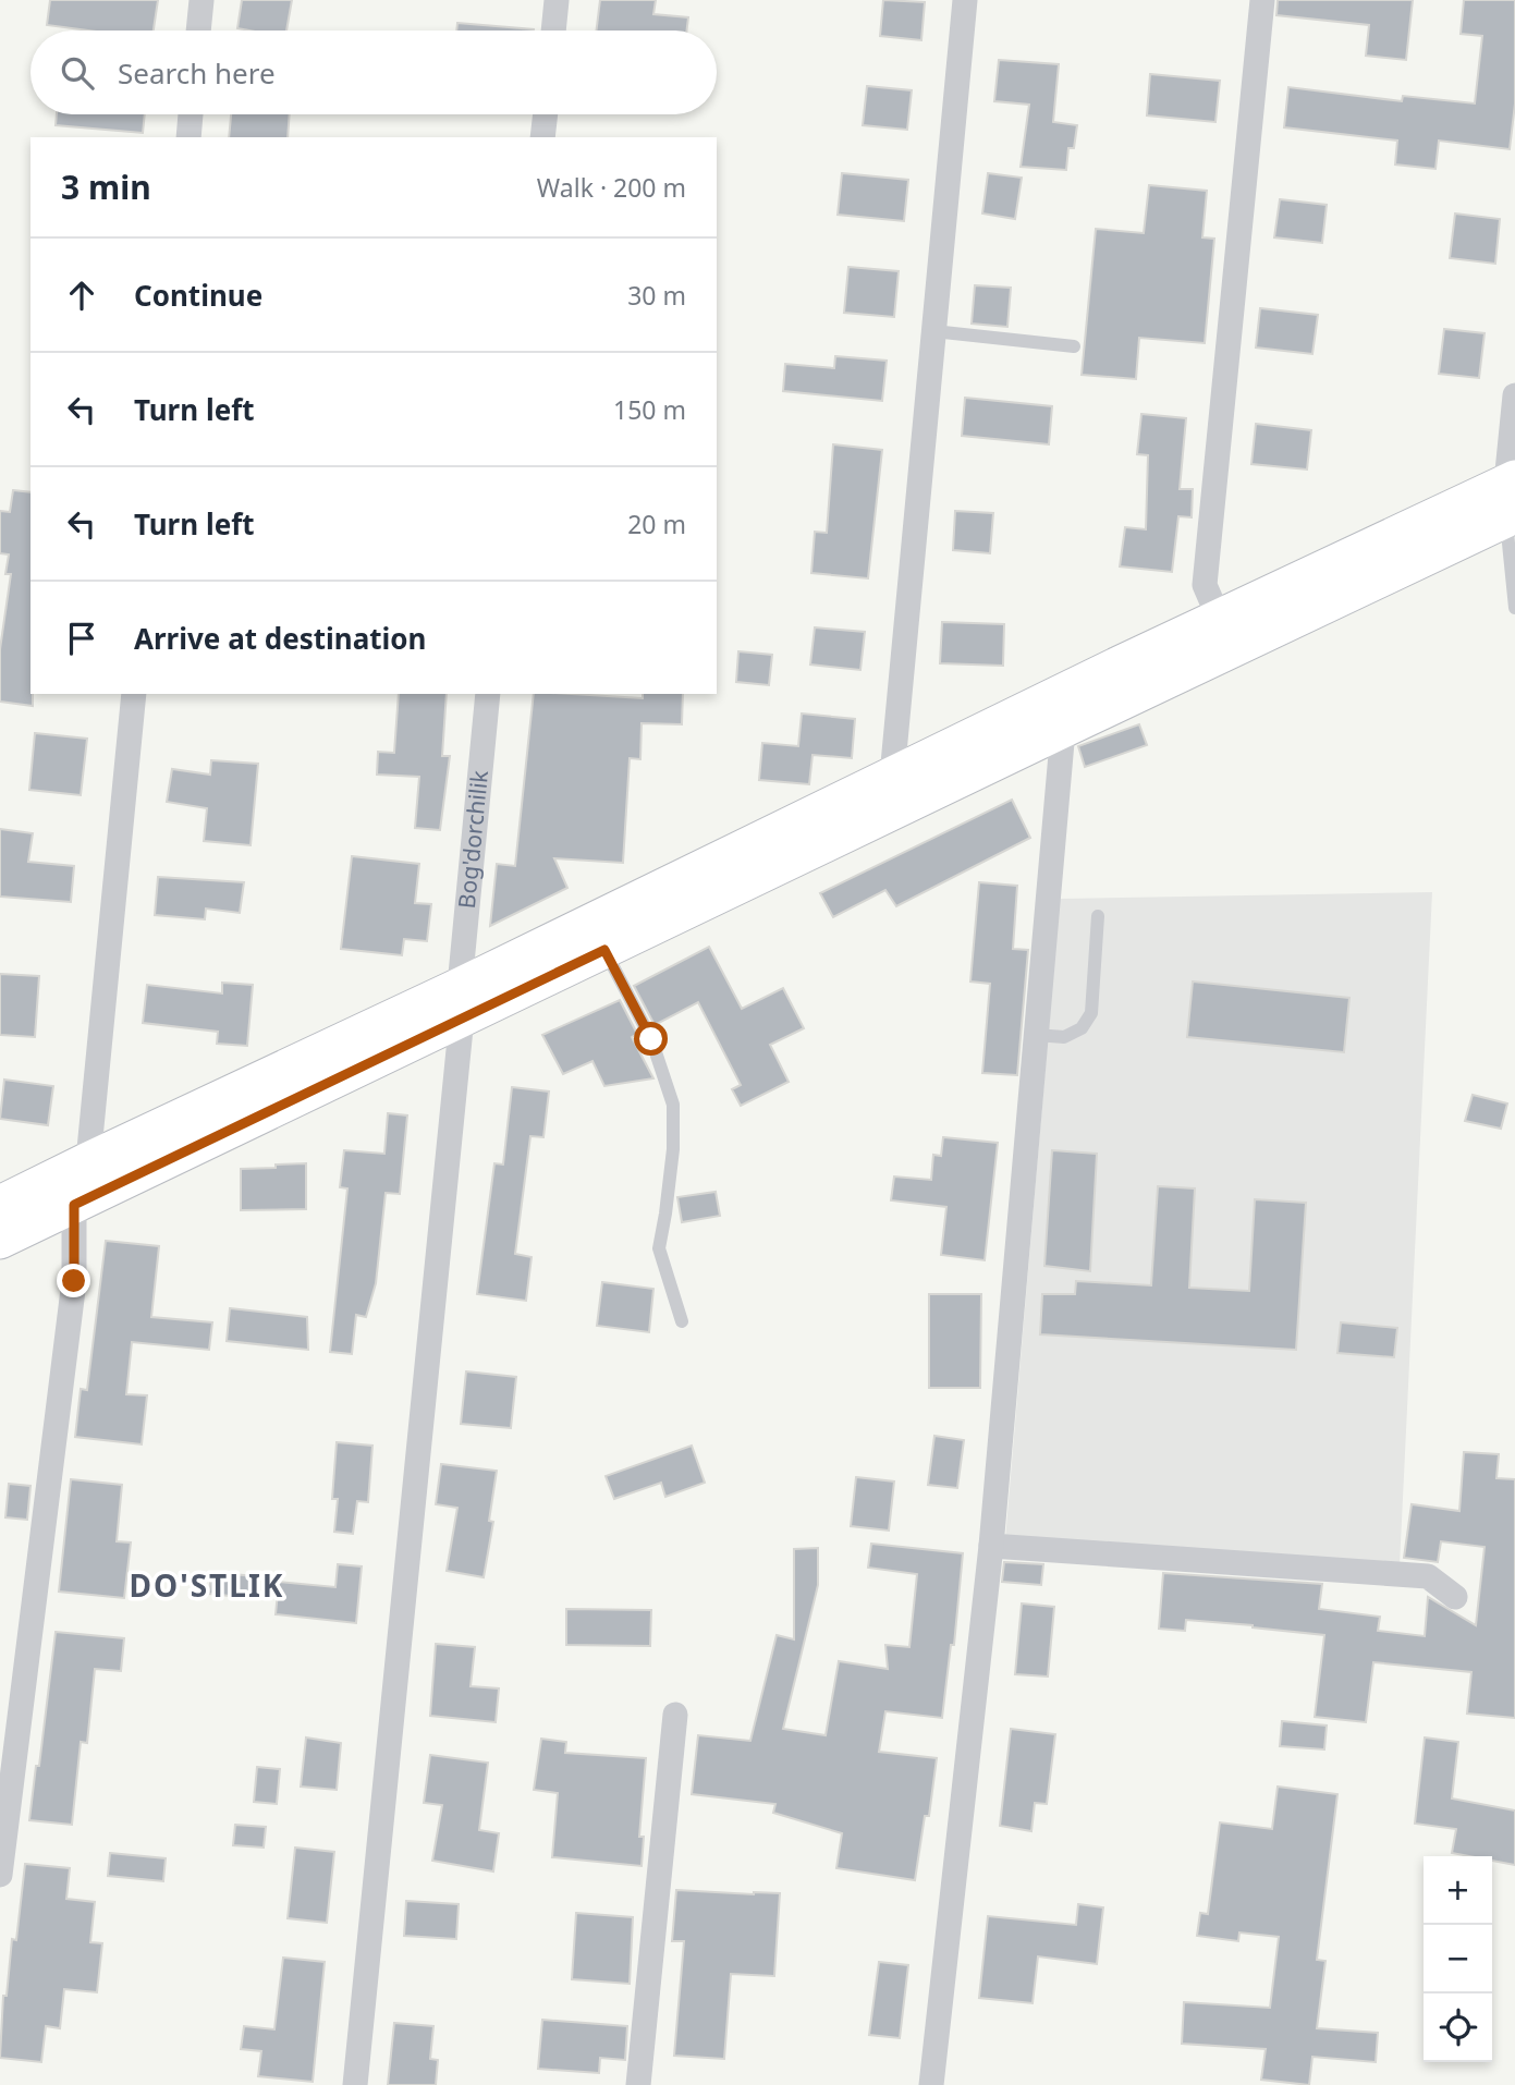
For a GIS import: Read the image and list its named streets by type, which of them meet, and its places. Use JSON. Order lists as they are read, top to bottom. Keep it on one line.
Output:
{"streets":{"street":["Bog'dorchilik"]},"districts":["DO'STLIK"],"page":{"search":"Search here","heading":["3 min","Walk · 200 m"],"list":[["Continue","30 m"],["Turn left","150 m"],["Turn left","20 m"],"Arrive at destination"],"map_buttons":["+","−"]}}
